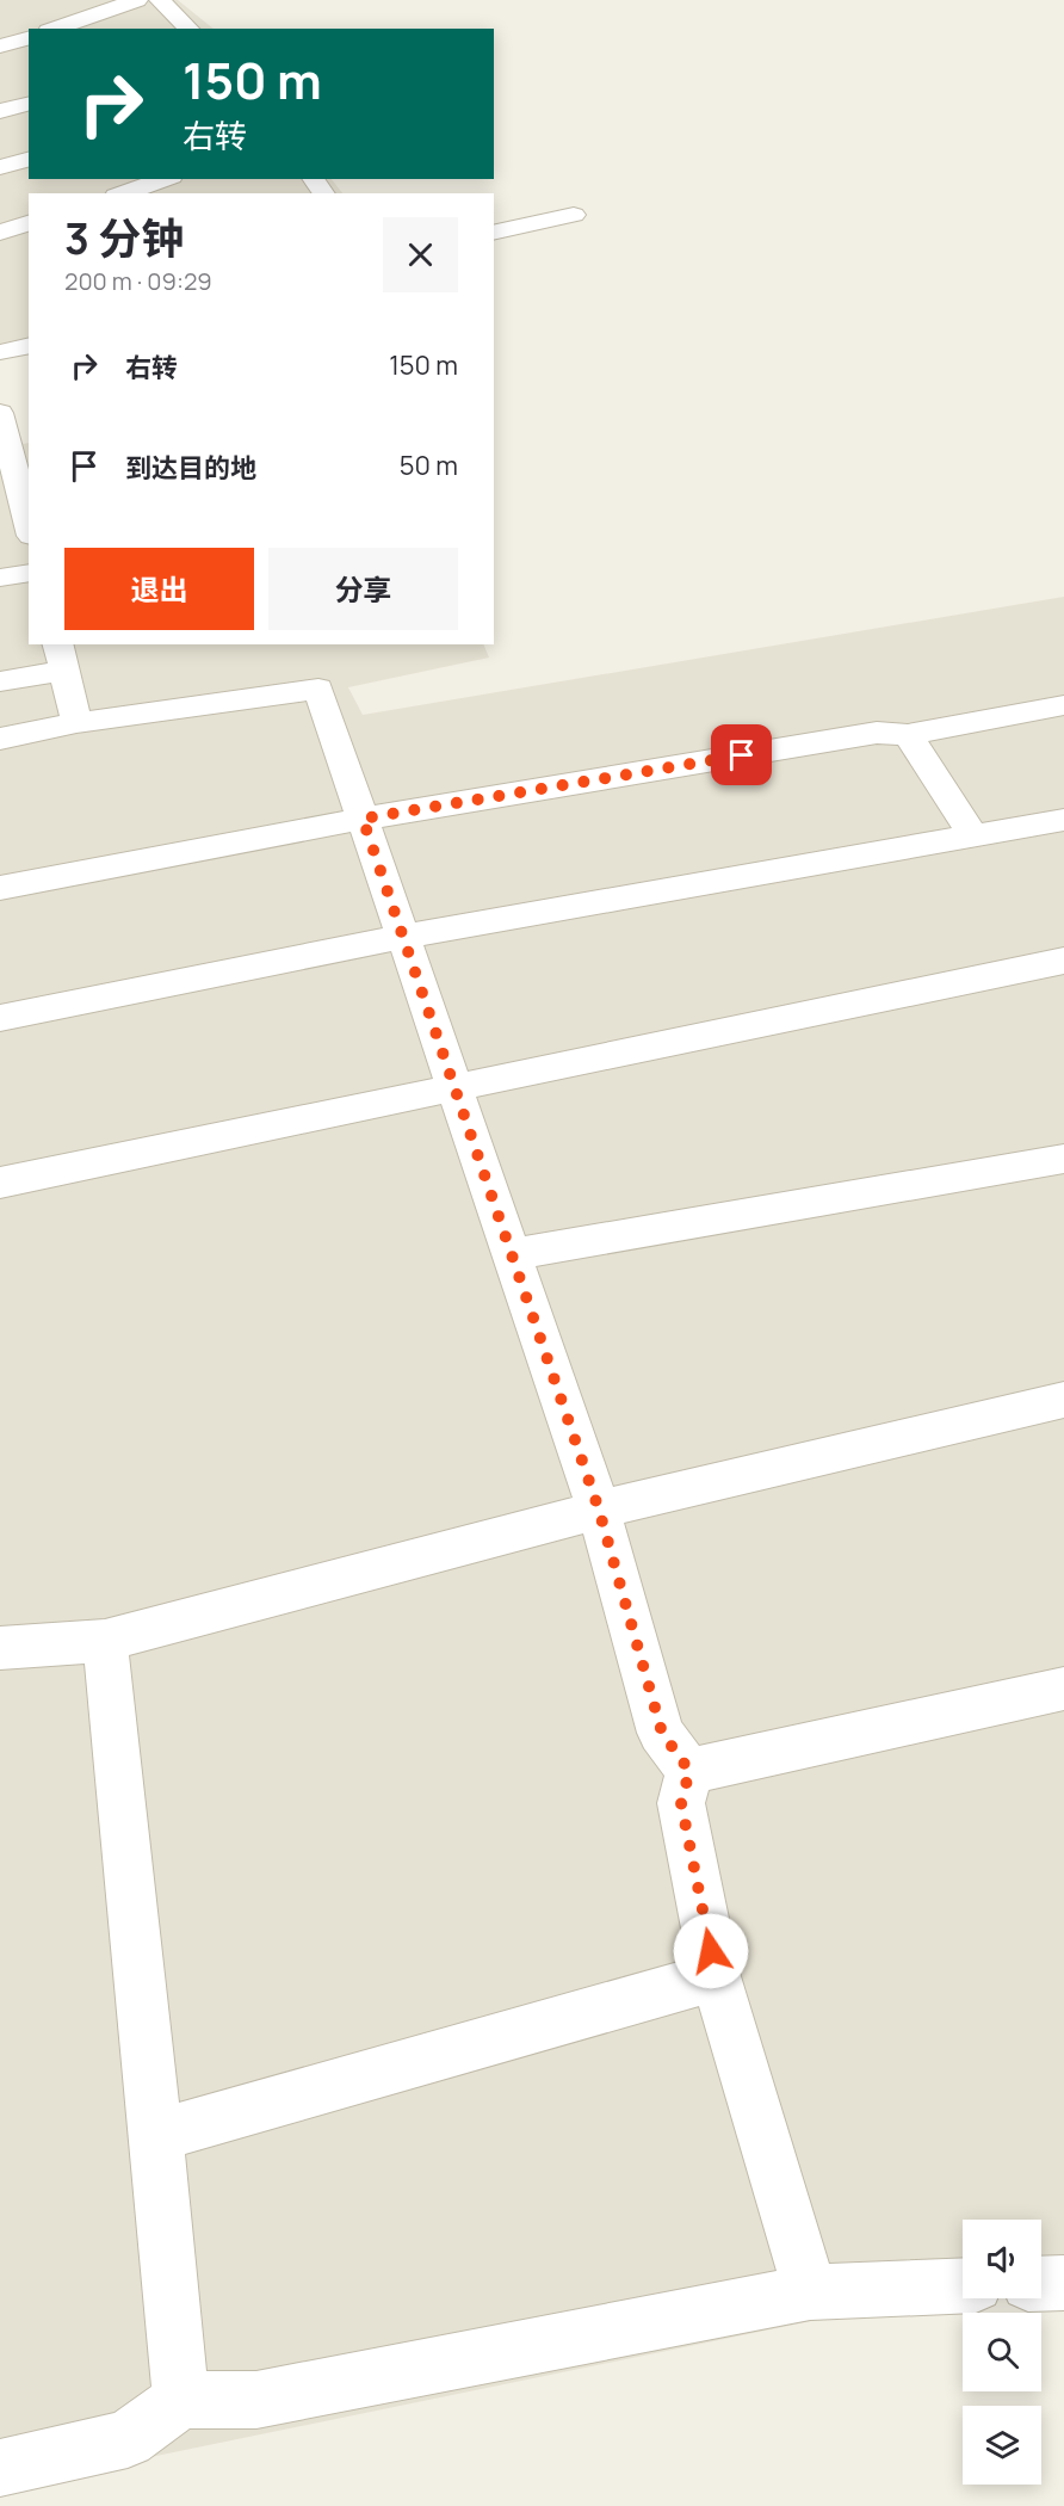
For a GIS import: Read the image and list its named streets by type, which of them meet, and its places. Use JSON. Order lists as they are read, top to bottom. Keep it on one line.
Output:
{"page":{"turn":["150 m","右转"],"heading":["3 分钟","200 m · 09:29"],"list":[{"name":"右转","value":"150 m"},{"name":"到达目的地","value":"50 m"}],"buttons":["退出","分享"]}}
